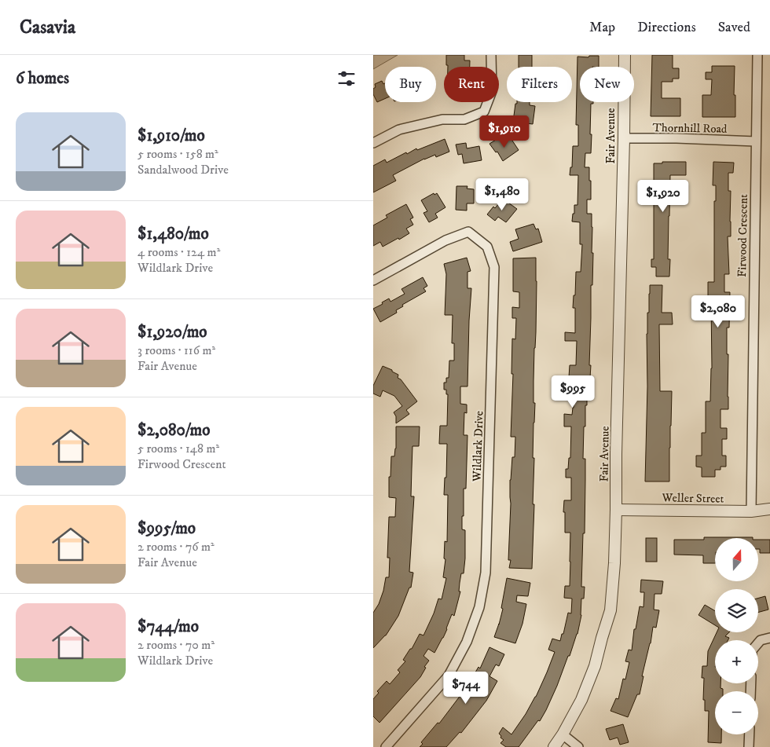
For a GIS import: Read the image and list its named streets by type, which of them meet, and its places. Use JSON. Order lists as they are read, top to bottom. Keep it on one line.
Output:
{"streets":{"street":["Thornhill Road","Fair Avenue","Firwood Crescent","Wildlark Drive","Weller Street"]},"crossings":[["Thornhill Road","Fair Avenue"],["Thornhill Road","Firwood Crescent"],["Fair Avenue","Weller Street"],["Firwood Crescent","Weller Street"]],"north":"top","page":{"header":"Casavia","nav":["Map","Directions","Saved"],"heading":"6 homes","chip":["Buy","Rent","Filters","New"],"list":[{"name":"$1,910/mo","note":"5 rooms · 158 m² · Sandalwood Drive"},{"name":"$1,480/mo","note":"4 rooms · 124 m² · Wildlark Drive"},{"name":"$1,920/mo","note":"3 rooms · 116 m² · Fair Avenue"},{"name":"$2,080/mo","note":"5 rooms · 148 m² · Firwood Crescent"},{"name":"$995/mo","note":"2 rooms · 76 m² · Fair Avenue"},{"name":"$744/mo","note":"2 rooms · 70 m² · Wildlark Drive"}],"price":["$1,910","$1,480","$1,920","$2,080","$995","$744"],"map_buttons":["+","−"]}}
